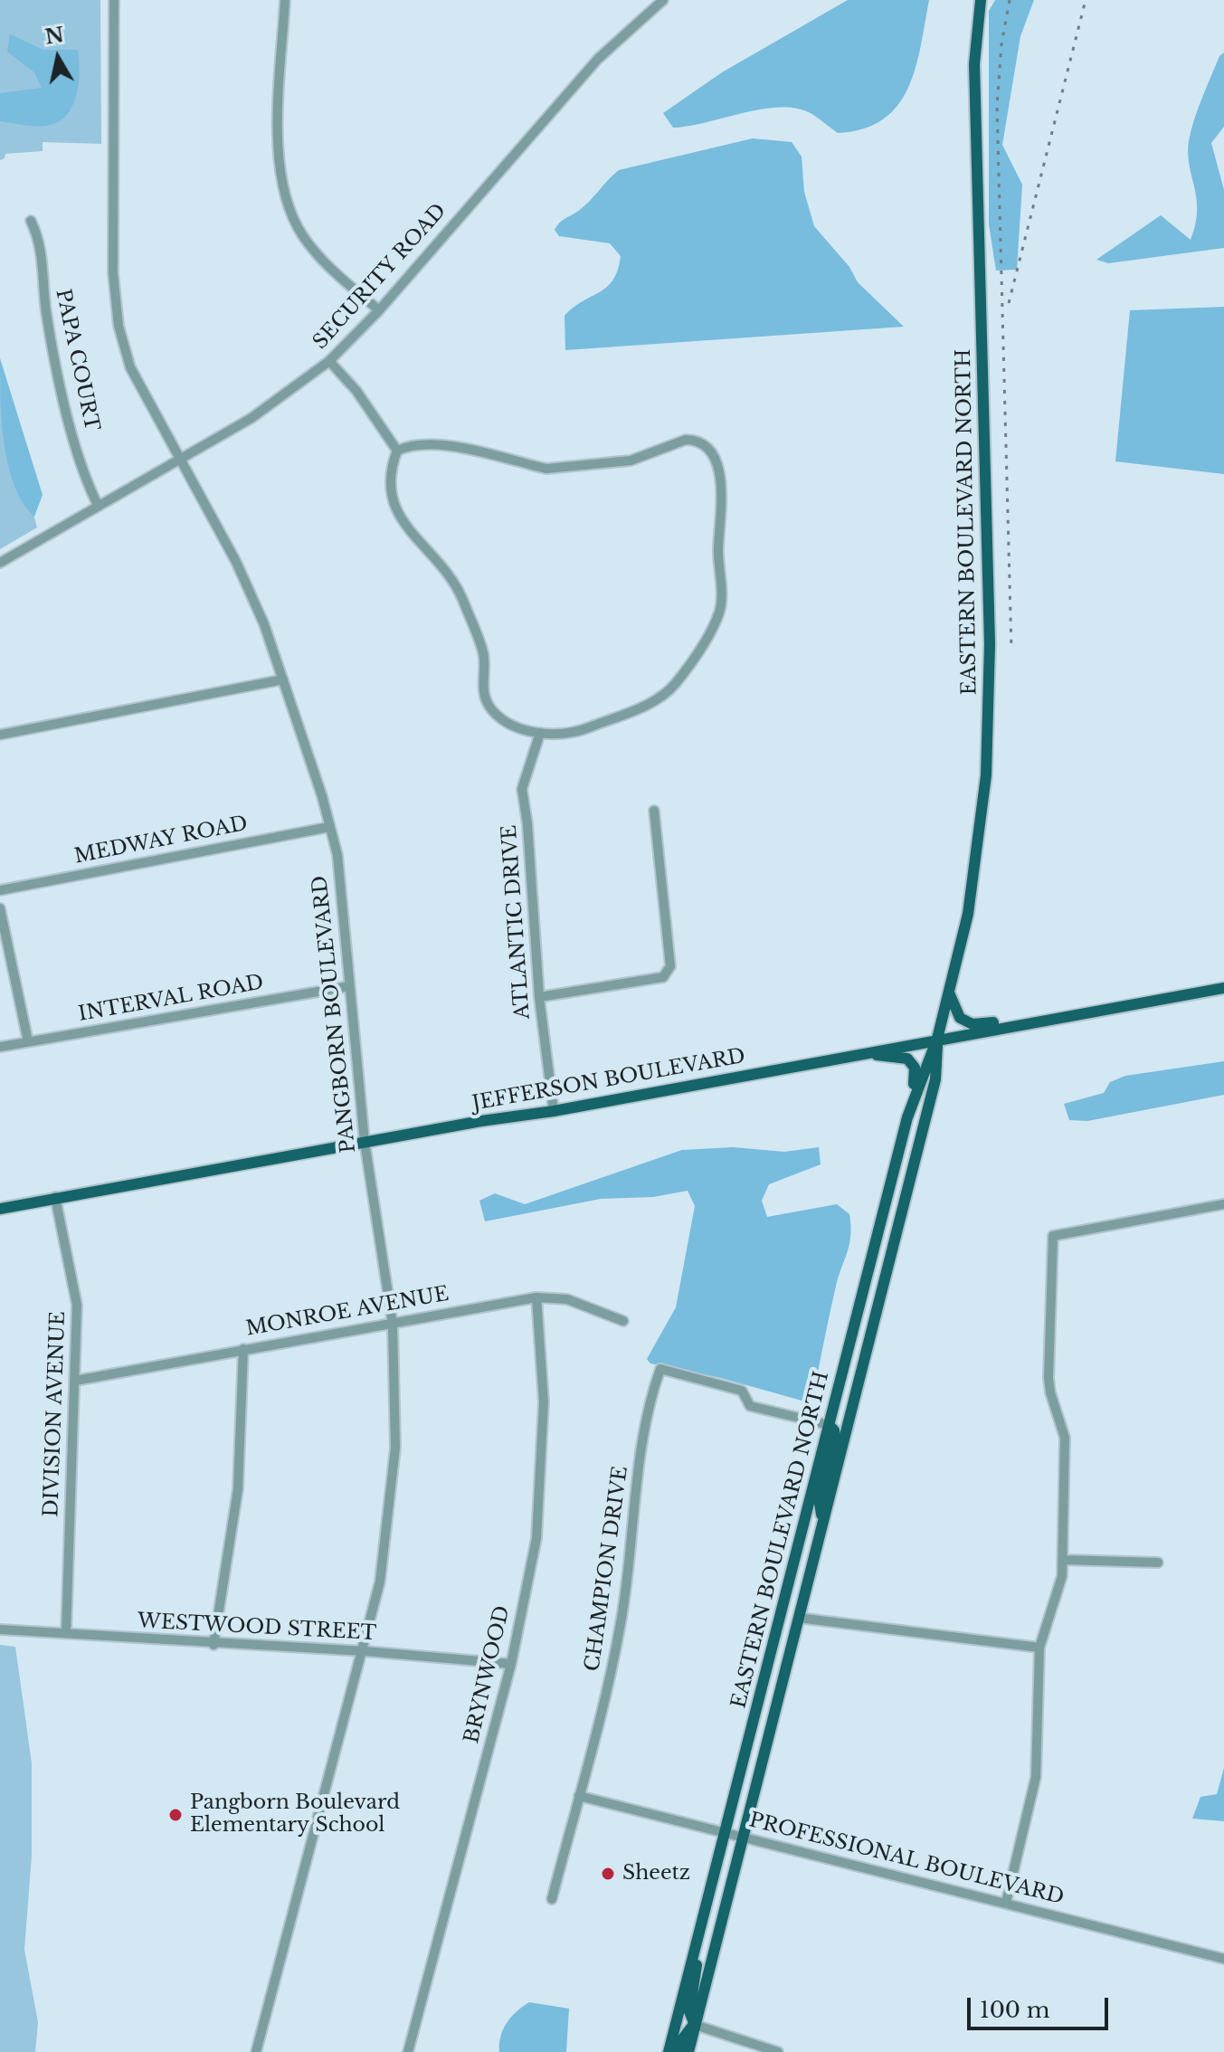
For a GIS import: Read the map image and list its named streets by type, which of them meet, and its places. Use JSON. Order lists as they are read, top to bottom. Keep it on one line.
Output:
{"streets":{"main road":["EASTERN BOULEVARD NORTH","JEFFERSON BOULEVARD"],"street":["SECURITY ROAD","PAPA COURT","MEDWAY ROAD","ATLANTIC DRIVE","INTERVAL ROAD","PANGBORN BOULEVARD","MONROE AVENUE","DIVISION AVENUE","CHAMPION DRIVE","WESTWOOD STREET","BRYNWOOD","PROFESSIONAL BOULEVARD"]},"crossings":[["SECURITY ROAD","PAPA COURT"],["SECURITY ROAD","PANGBORN BOULEVARD"],["EASTERN BOULEVARD NORTH","JEFFERSON BOULEVARD"],["EASTERN BOULEVARD NORTH","CHAMPION DRIVE"],["EASTERN BOULEVARD NORTH","PROFESSIONAL BOULEVARD"],["MEDWAY ROAD","PANGBORN BOULEVARD"],["ATLANTIC DRIVE","JEFFERSON BOULEVARD"],["INTERVAL ROAD","PANGBORN BOULEVARD"],["PANGBORN BOULEVARD","JEFFERSON BOULEVARD"],["PANGBORN BOULEVARD","MONROE AVENUE"],["PANGBORN BOULEVARD","WESTWOOD STREET"],["JEFFERSON BOULEVARD","DIVISION AVENUE"],["MONROE AVENUE","DIVISION AVENUE"],["MONROE AVENUE","BRYNWOOD"],["DIVISION AVENUE","WESTWOOD STREET"],["CHAMPION DRIVE","PROFESSIONAL BOULEVARD"],["WESTWOOD STREET","BRYNWOOD"]],"places":["Pangborn Boulevard Elementary School","Sheetz"],"scale_bar":"100 m","north":"top"}
